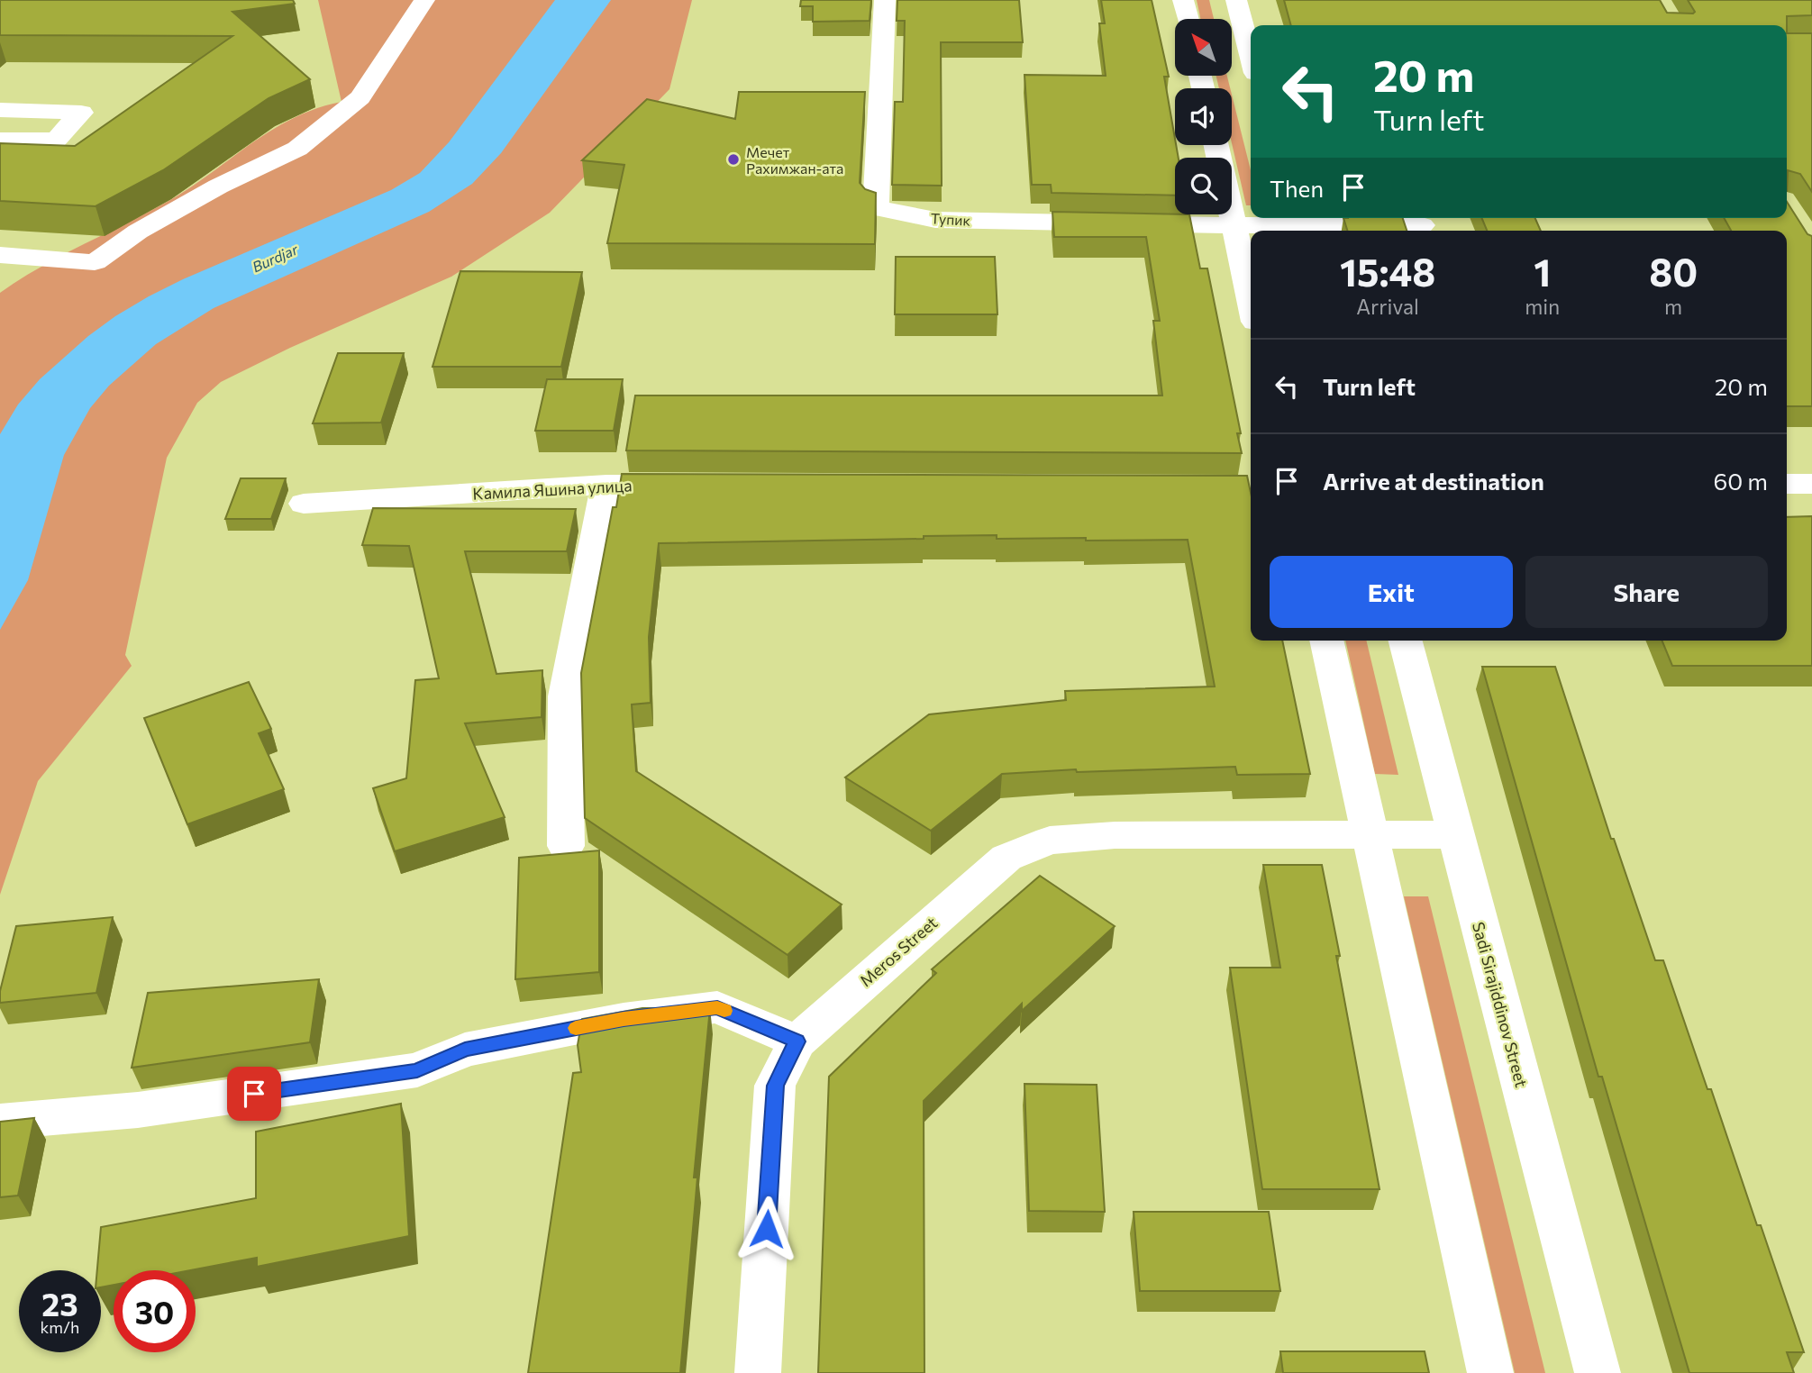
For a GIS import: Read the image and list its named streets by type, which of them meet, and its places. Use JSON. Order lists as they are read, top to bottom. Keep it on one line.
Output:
{"streets":{"street":["Тупик","Камила Яшина улица","Meros Street","Sadi Sirajiddinov Street"]},"crossings":[["Meros Street","Sadi Sirajiddinov Street"]],"water":["Burdjar"],"places":["Мечет Рахимжан-ата"],"north":"top left","page":{"turn":["20 m","Turn left"],"then":"Then","eta":["15:48","Arrival","1","min","80","m"],"list":[{"name":"Turn left","value":"20 m"},{"name":"Arrive at destination","value":"60 m"}],"buttons":["Exit","Share"],"speed":"23 km/h","limit":"30"}}
